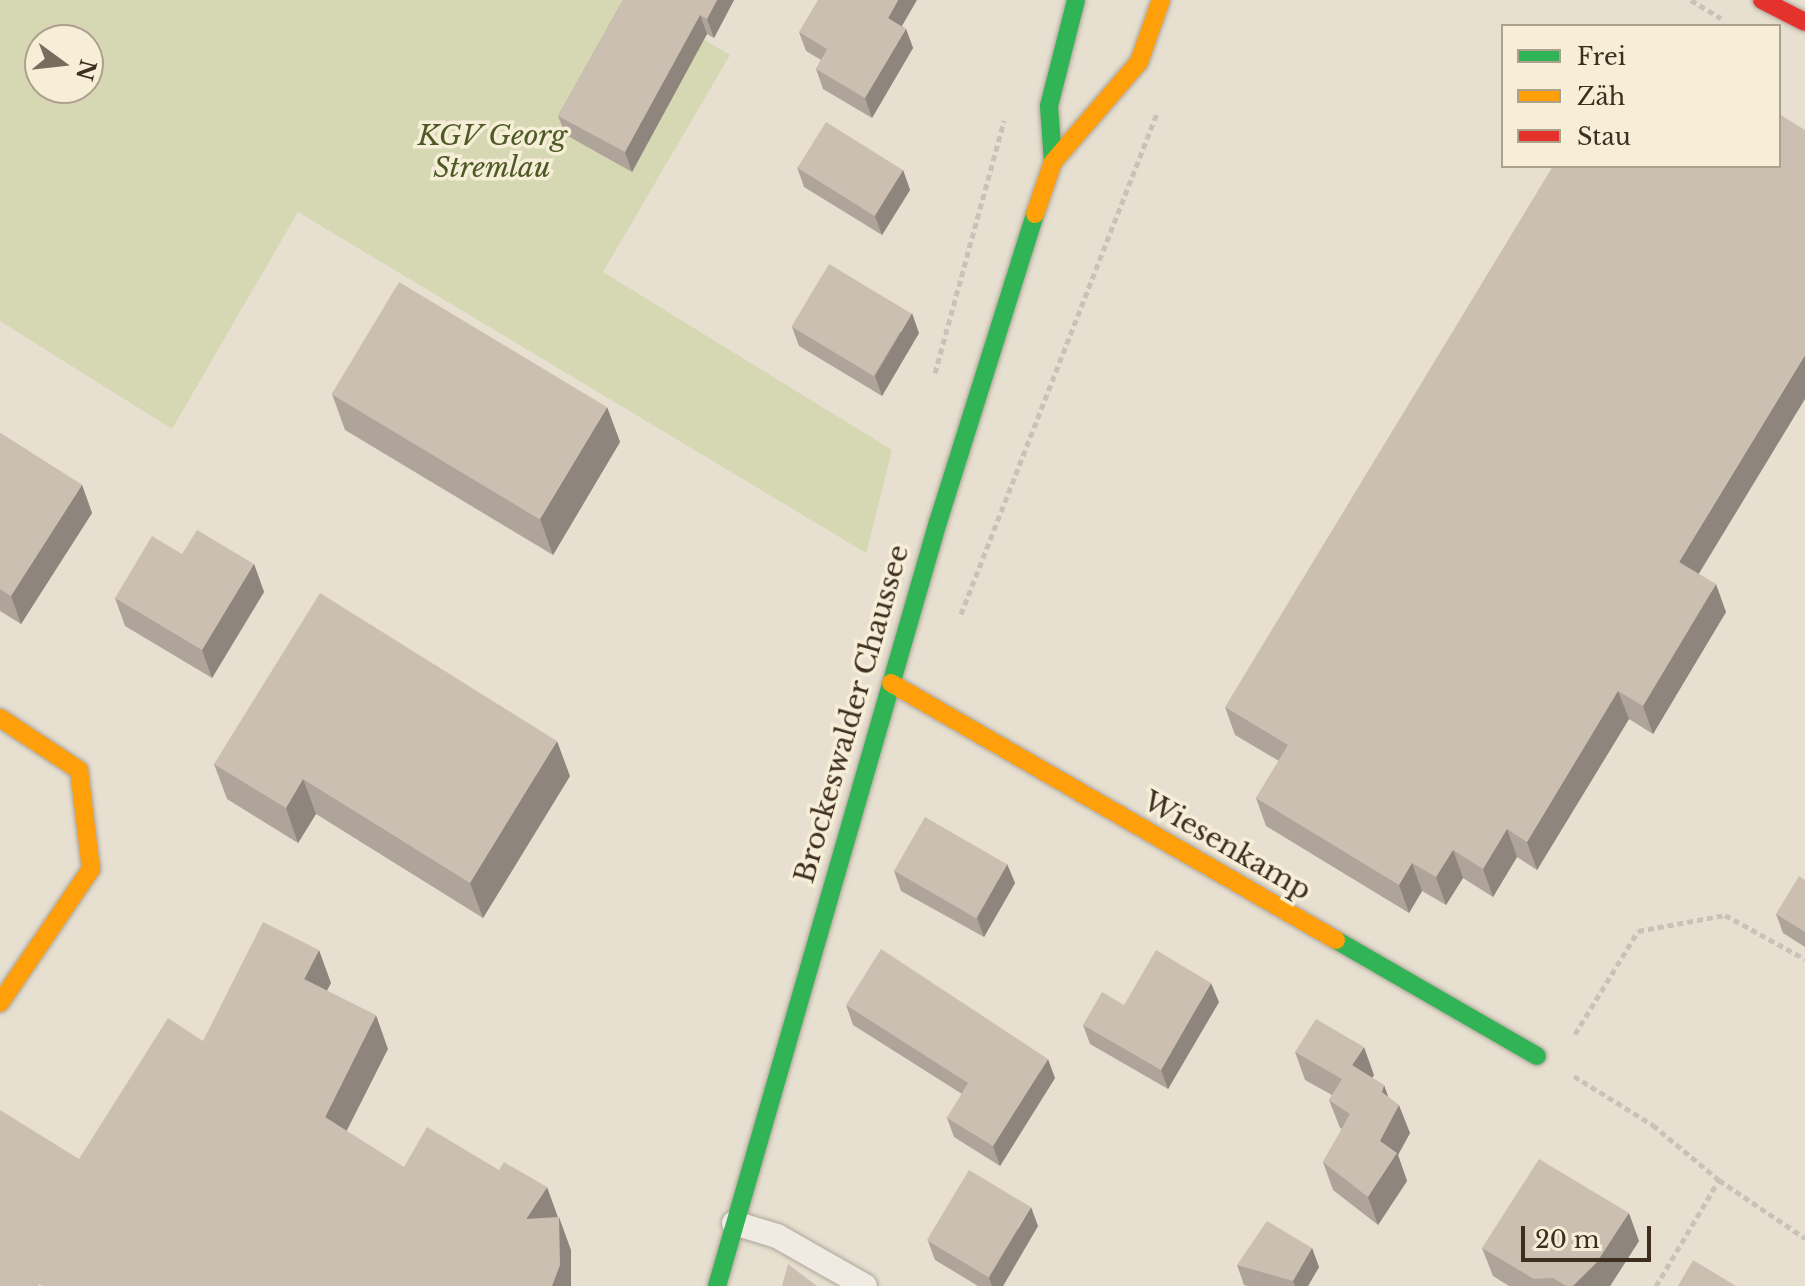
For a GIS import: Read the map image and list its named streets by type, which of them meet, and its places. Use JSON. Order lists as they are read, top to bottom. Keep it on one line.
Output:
{"streets":{"street":["Brockeswalder Chaussee","Wiesenkamp"]},"crossings":[["Brockeswalder Chaussee","Wiesenkamp"]],"parks":["KGV Georg Stremlau"],"legend":["Frei","Zäh","Stau"],"scale_bar":"20 m","north":"right"}
